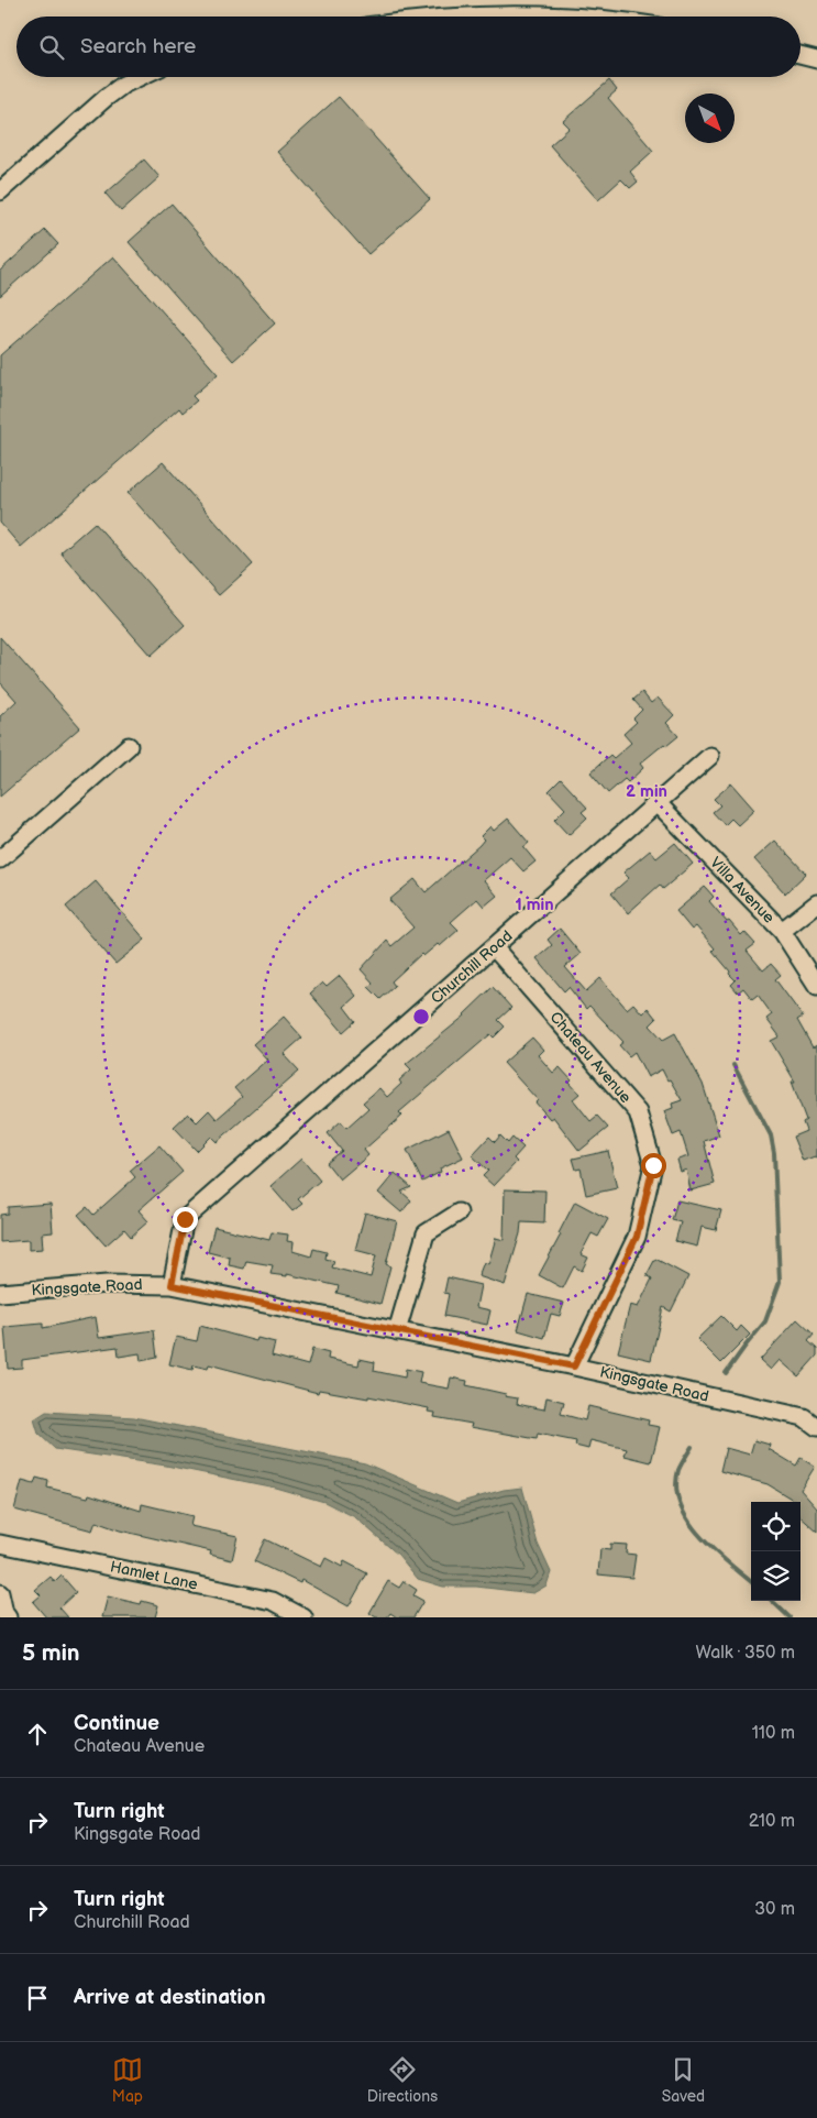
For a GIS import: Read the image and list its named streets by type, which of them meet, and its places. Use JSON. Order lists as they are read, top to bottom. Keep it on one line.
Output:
{"streets":{"street":["Villa Avenue","Churchill Road","Chateau Avenue","Kingsgate Road","Hamlet Lane"]},"crossings":[["Villa Avenue","Churchill Road"],["Churchill Road","Chateau Avenue"],["Churchill Road","Kingsgate Road"],["Chateau Avenue","Kingsgate Road"]],"north":"bottom right","page":{"search":"Search here","heading":["5 min","Walk · 350 m"],"list":[["Continue","Chateau Avenue","110 m"],["Turn right","Kingsgate Road","210 m"],["Turn right","Churchill Road","30 m"],"Arrive at destination"],"nav":["Map","Directions","Saved"]},"rings":["2 min","1 min"]}
